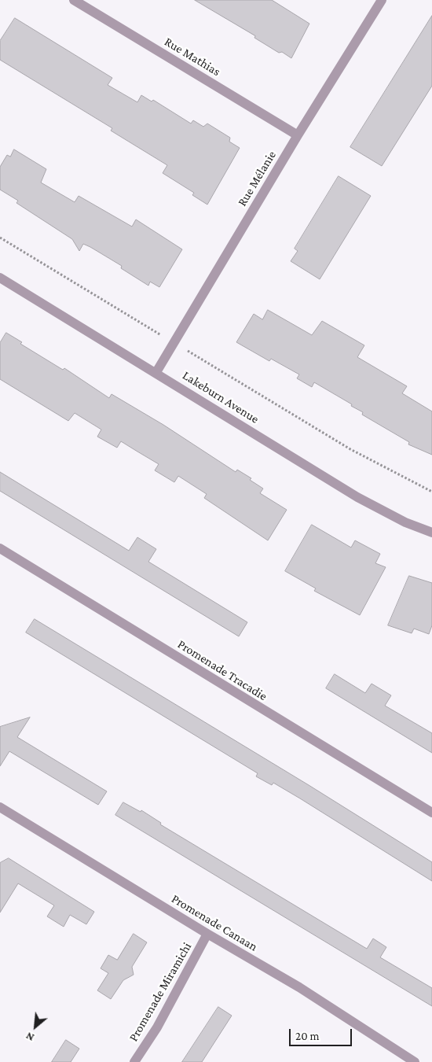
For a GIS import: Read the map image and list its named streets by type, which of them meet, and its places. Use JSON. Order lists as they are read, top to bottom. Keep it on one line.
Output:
{"streets":{"street":["Rue Mathias","Rue Mélanie","Lakeburn Avenue","Promenade Tracadie","Promenade Canaan","Promenade Miramichi"]},"crossings":[["Rue Mathias","Rue Mélanie"],["Rue Mélanie","Lakeburn Avenue"],["Promenade Canaan","Promenade Miramichi"]],"scale_bar":"20 m","north":"bottom left"}
